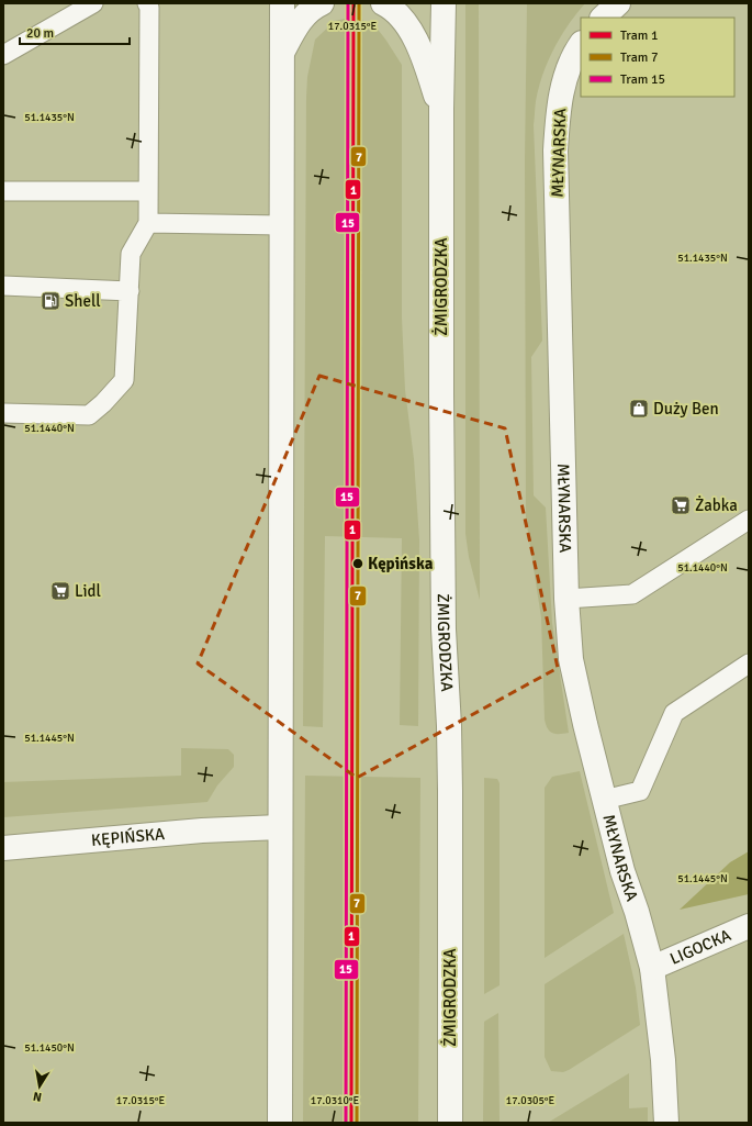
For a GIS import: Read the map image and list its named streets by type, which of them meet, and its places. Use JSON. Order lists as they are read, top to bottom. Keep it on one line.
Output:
{"streets":{"main road":["MŁYNARSKA","ŻMIGRODZKA","KĘPIŃSKA","LIGOCKA"]},"crossings":[["MŁYNARSKA","LIGOCKA"]],"places":{"fuel station":["Shell"],"shop":["Duży Ben"],"supermarket":["Żabka","Lidl"],"other":["Kępińska"]},"lines":["tram line 1","tram line 7","tram line 15"],"legend":["Tram 1","Tram 7","Tram 15"],"scale_bar":"20 m","north":"bottom","coordinates":["17.0315°E","51.1435°N","51.1440°N","51.1445°N","51.1450°N","17.0310°E","17.0305°E"]}
